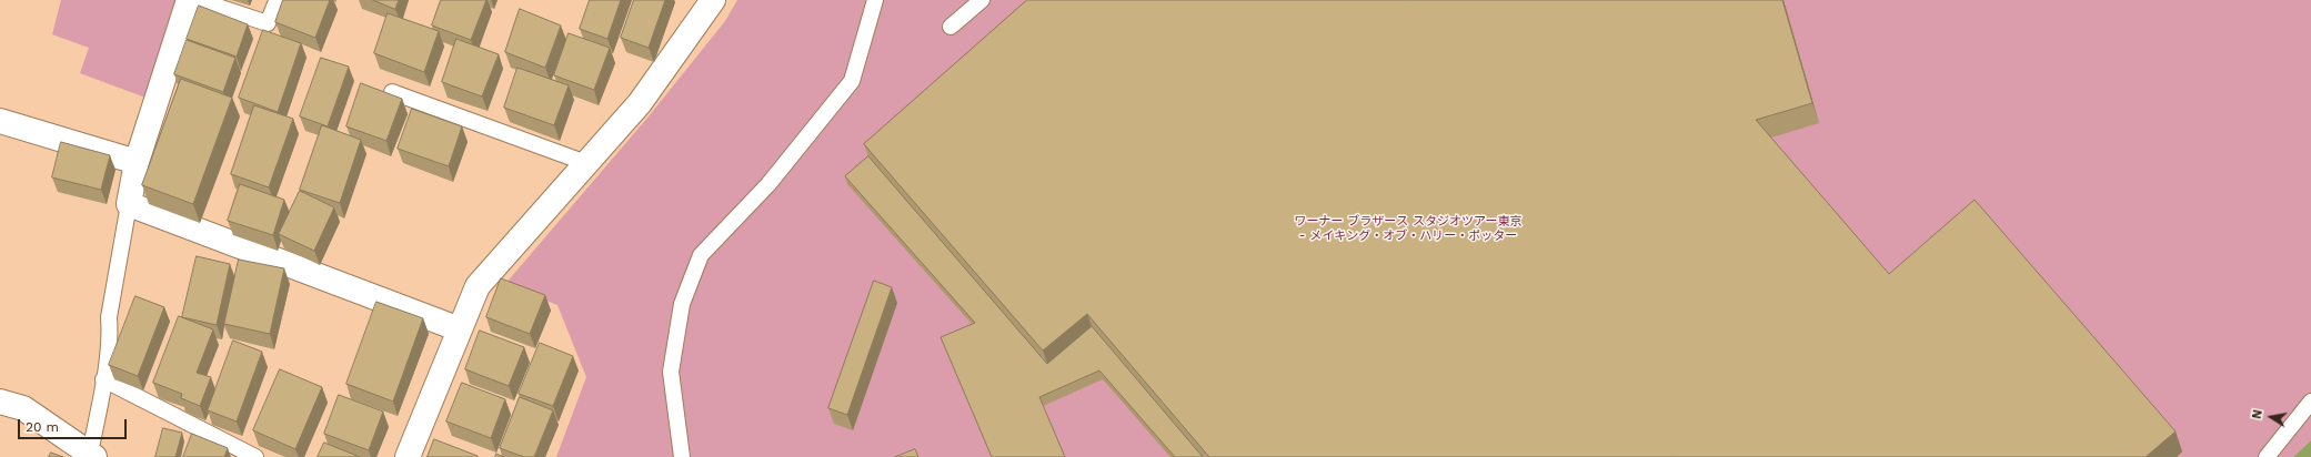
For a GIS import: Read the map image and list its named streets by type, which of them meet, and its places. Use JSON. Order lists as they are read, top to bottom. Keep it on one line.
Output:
{"parks":["ワーナー ブラザース スタジオツアー東京 - メイキング・オブ・ハリー・ポッター"],"scale_bar":"20 m","north":"left"}
